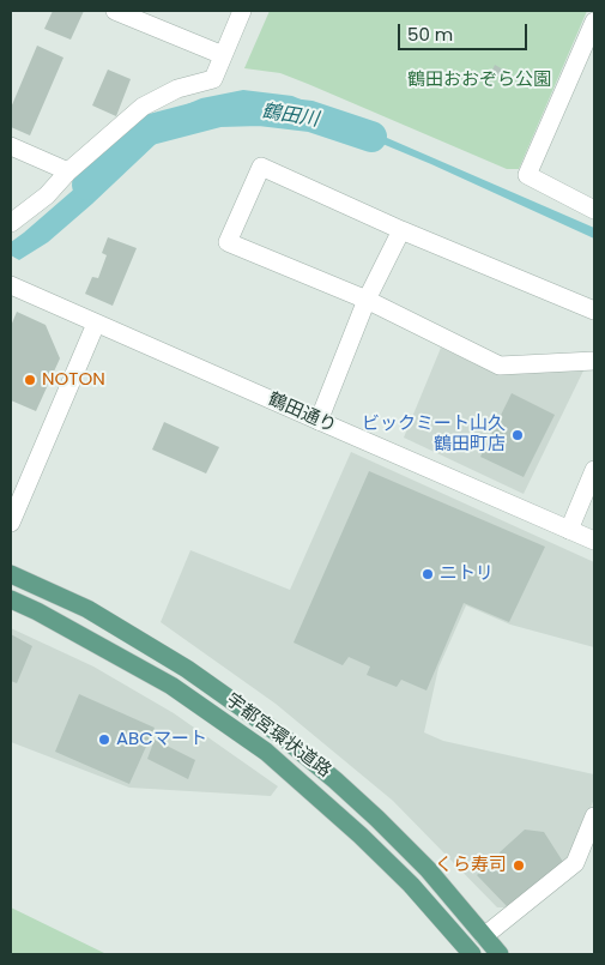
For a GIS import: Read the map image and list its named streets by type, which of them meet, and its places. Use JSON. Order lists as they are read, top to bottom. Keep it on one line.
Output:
{"streets":{"main road":["宇都宮環状道路"],"street":["鶴田通り"]},"water":["鶴田川"],"parks":["鶴田おおぞら公園"],"places":["NOTON","ビックミート山久 鶴田町店","ニトリ","ABCマート","くら寿司"],"scale_bar":"50 m"}
